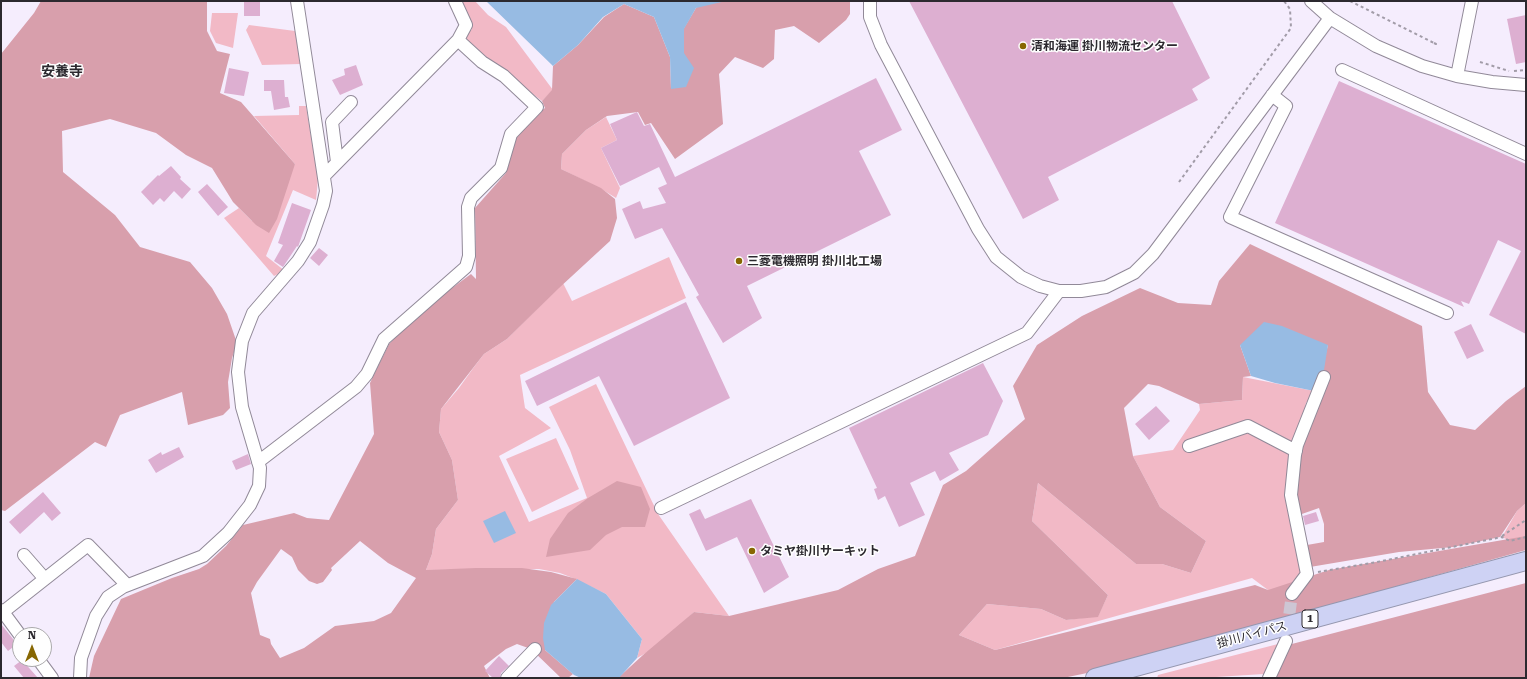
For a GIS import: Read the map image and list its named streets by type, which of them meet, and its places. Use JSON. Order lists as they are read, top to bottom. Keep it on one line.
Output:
{"streets":{"highway":["1","掛川バイパス"]},"districts":["安養寺"],"places":["清和海運 掛川物流センター","三菱電機照明 掛川北工場","タミヤ掛川サーキット"],"north":"top"}
